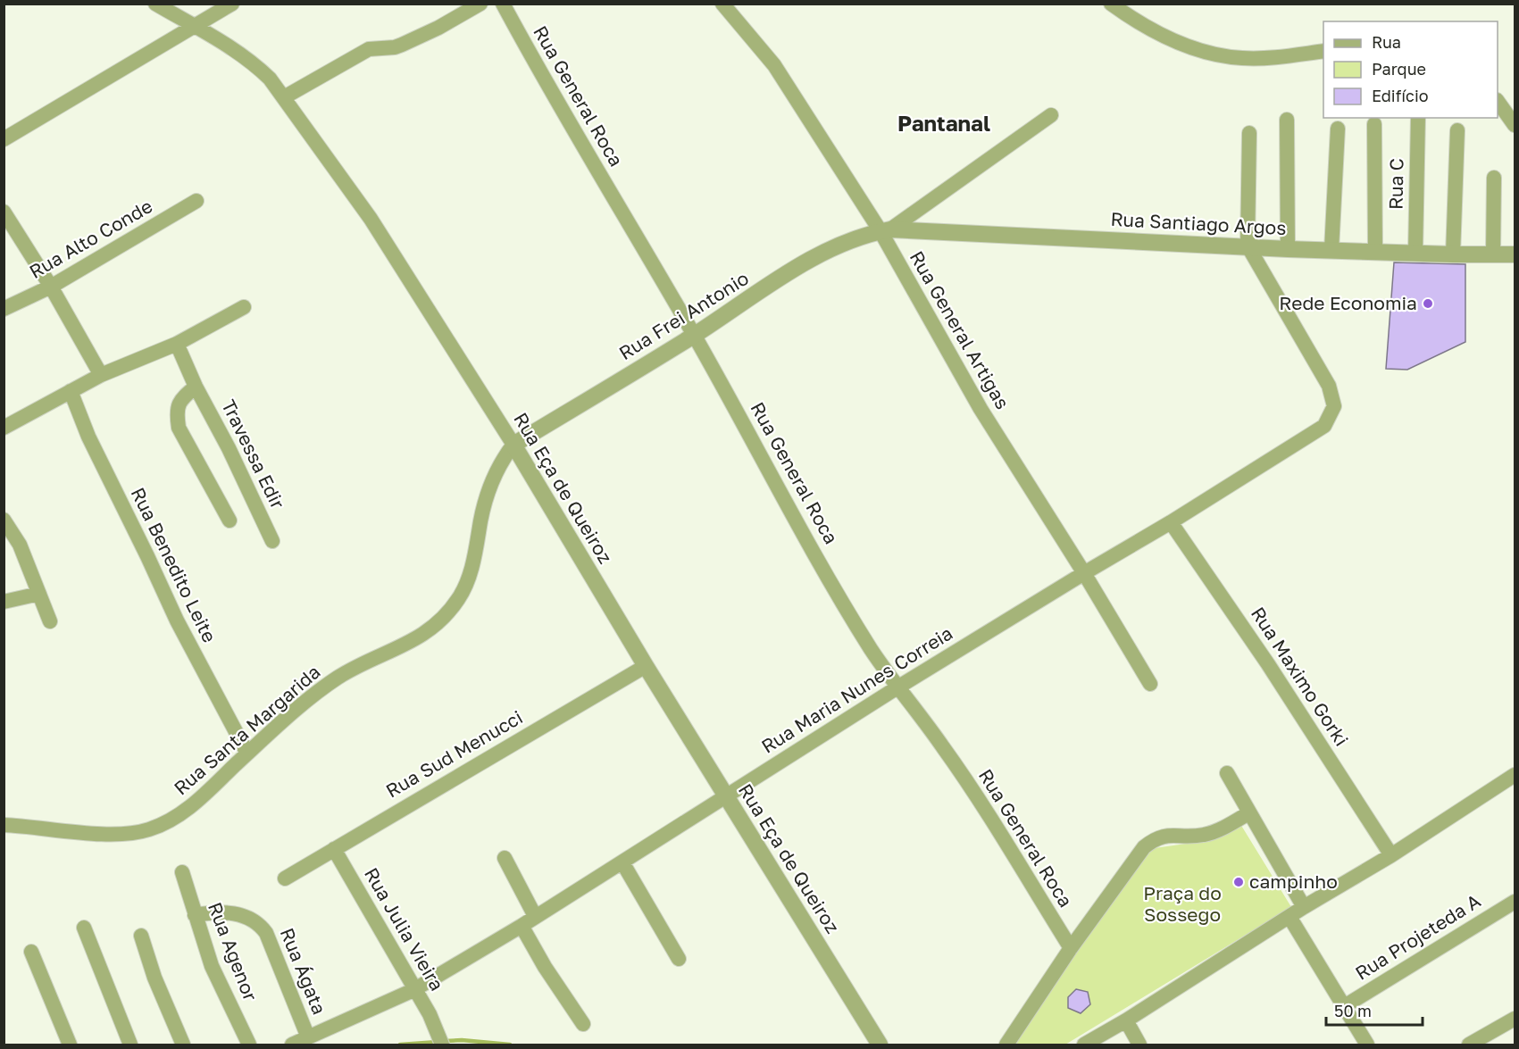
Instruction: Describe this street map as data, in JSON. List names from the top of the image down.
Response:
{
  "streets": {
    "street": [
      "Rua General Roca",
      "Rua C",
      "Rua Santiago Argos",
      "Rua Alto Conde",
      "Rua Frei Antonio",
      "Rua General Artigas",
      "Travessa Edir",
      "Rua Eça de Queiroz",
      "Rua Benedito Leite",
      "Rua Maximo Gorki",
      "Rua Maria Nunes Correia",
      "Rua Santa Margarida",
      "Rua Sud Menucci",
      "Rua Julia Vieira",
      "Rua Projeteda A",
      "Rua Agenor",
      "Rua Ágata"
    ]
  },
  "crossings": [
    ["Rua General Roca", "Rua Frei Antonio"],
    ["Rua General Roca", "Rua Maria Nunes Correia"],
    ["Rua C", "Rua Santiago Argos"],
    ["Rua Santiago Argos", "Rua Frei Antonio"],
    ["Rua Santiago Argos", "Rua General Artigas"],
    ["Rua Santiago Argos", "Rua Maria Nunes Correia"],
    ["Rua Frei Antonio", "Rua General Artigas"],
    ["Rua Frei Antonio", "Rua Eça de Queiroz"],
    ["Rua Frei Antonio", "Rua Santa Margarida"],
    ["Rua General Artigas", "Rua Maria Nunes Correia"],
    ["Rua Eça de Queiroz", "Rua Maria Nunes Correia"],
    ["Rua Eça de Queiroz", "Rua Santa Margarida"],
    ["Rua Eça de Queiroz", "Rua Sud Menucci"],
    ["Rua Benedito Leite", "Rua Santa Margarida"],
    ["Rua Maximo Gorki", "Rua Maria Nunes Correia"],
    ["Rua Maria Nunes Correia", "Rua Julia Vieira"],
    ["Rua Maria Nunes Correia", "Rua Ágata"],
    ["Rua Sud Menucci", "Rua Julia Vieira"],
    ["Rua Agenor", "Rua Ágata"]
  ],
  "districts": ["Pantanal"],
  "parks": ["Praça do Sossego"],
  "places": ["Rede Economia", "campinho"],
  "legend": ["Rua", "Parque", "Edifício"],
  "scale_bar": "50 m"
}
